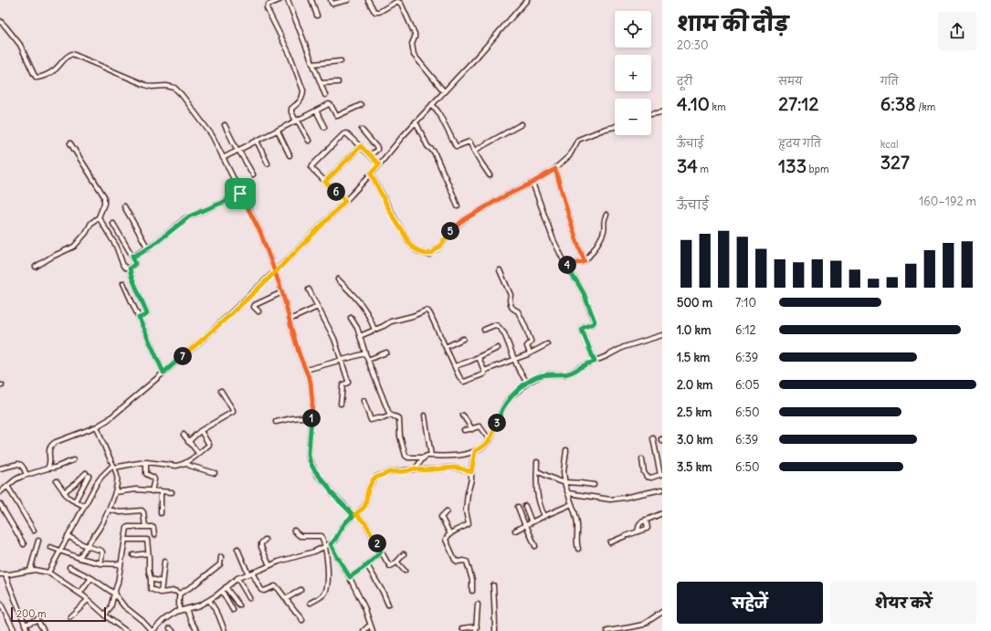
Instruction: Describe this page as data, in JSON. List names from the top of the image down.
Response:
{
  "scale_bar": "200 m",
  "page": {
    "heading": ["शाम की दौड़", "20:30"],
    "map_buttons": ["+", "−"],
    "stats": [
      ["दूरी", "4.10 km"],
      ["समय", "27:12"],
      ["गति", "6:38 /km"],
      ["ऊँचाई", "34 m"],
      ["हृदय गति", "133 bpm"],
      ["kcal", "327"]
    ],
    "pins": [
      "6",
      "5",
      "4",
      "7",
      "1",
      "3",
      "2"
    ],
    "chart": ["ऊँचाई", "160–192 m"],
    "list": [
      {
        "name": "500 m",
        "note": "7:10"
      },
      {
        "name": "1.0 km",
        "note": "6:12"
      },
      {
        "name": "1.5 km",
        "note": "6:39"
      },
      {
        "name": "2.0 km",
        "note": "6:05"
      },
      {
        "name": "2.5 km",
        "note": "6:50"
      },
      {
        "name": "3.0 km",
        "note": "6:39"
      },
      {
        "name": "3.5 km",
        "note": "6:50"
      }
    ],
    "buttons": ["सहेजें", "शेयर करें"],
    "scale": "200 m"
  }
}
